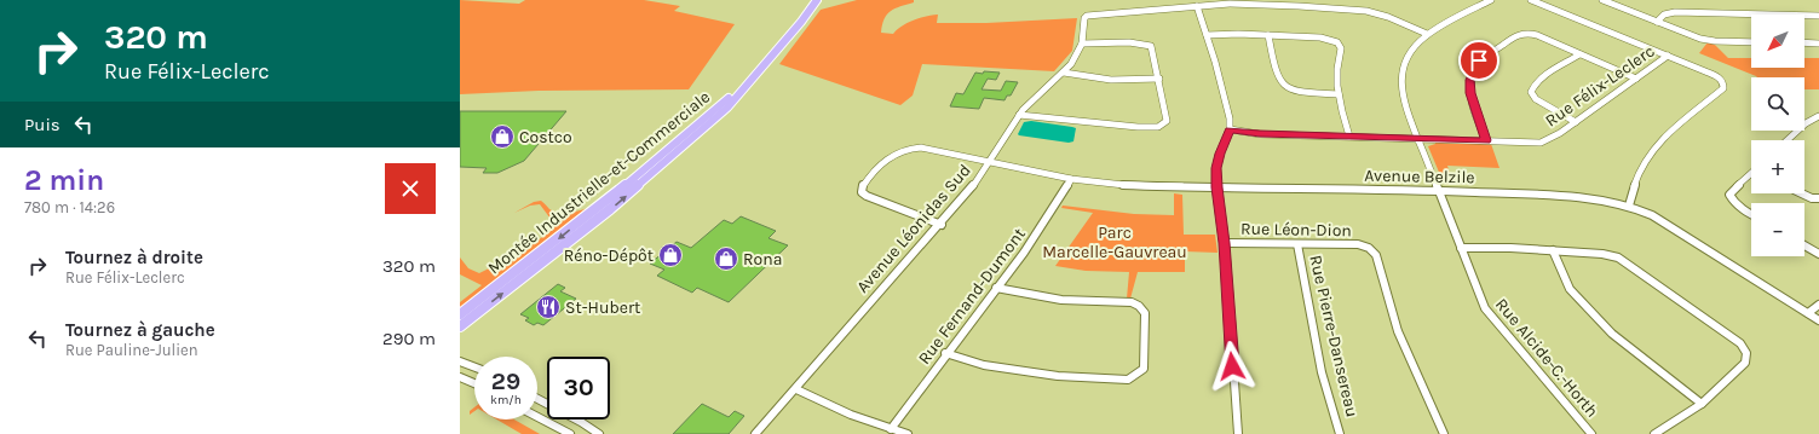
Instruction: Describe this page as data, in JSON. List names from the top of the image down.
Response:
{
  "streets": {
    "main road": ["Montée Industrielle-et-Commerciale"],
    "street": [
      "Rue Félix-Leclerc",
      "Avenue Belzile",
      "Avenue Léonidas Sud",
      "Rue Léon-Dion",
      "Rue Fernand-Dumont",
      "Rue Pierre-Dansereau",
      "Rue Alcide-C.-Horth"
    ]
  },
  "crossings": [
    ["Rue Félix-Leclerc", "Rue Alcide-C.-Horth"],
    ["Avenue Belzile", "Avenue Léonidas Sud"],
    ["Avenue Belzile", "Rue Fernand-Dumont"],
    ["Avenue Belzile", "Rue Alcide-C.-Horth"],
    ["Rue Léon-Dion", "Rue Pierre-Dansereau"]
  ],
  "parks": ["Parc Marcelle-Gauvreau"],
  "places": {
    "shop": ["Costco", "Réno-Dépôt", "Rona"],
    "restaurant": ["St-Hubert"]
  },
  "north": "bottom left",
  "page": {
    "turn": ["320 m", "Rue Félix-Leclerc"],
    "map_buttons": ["+", "−"],
    "then": "Puis",
    "heading": ["2 min", "780 m · 14:26"],
    "list": [
      {
        "name": "Tournez à droite",
        "note": "Rue Félix-Leclerc",
        "value": "320 m"
      },
      {
        "name": "Tournez à gauche",
        "note": "Rue Pauline-Julien",
        "value": "290 m"
      }
    ],
    "speed": "29 km/h",
    "limit": "30"
  }
}
